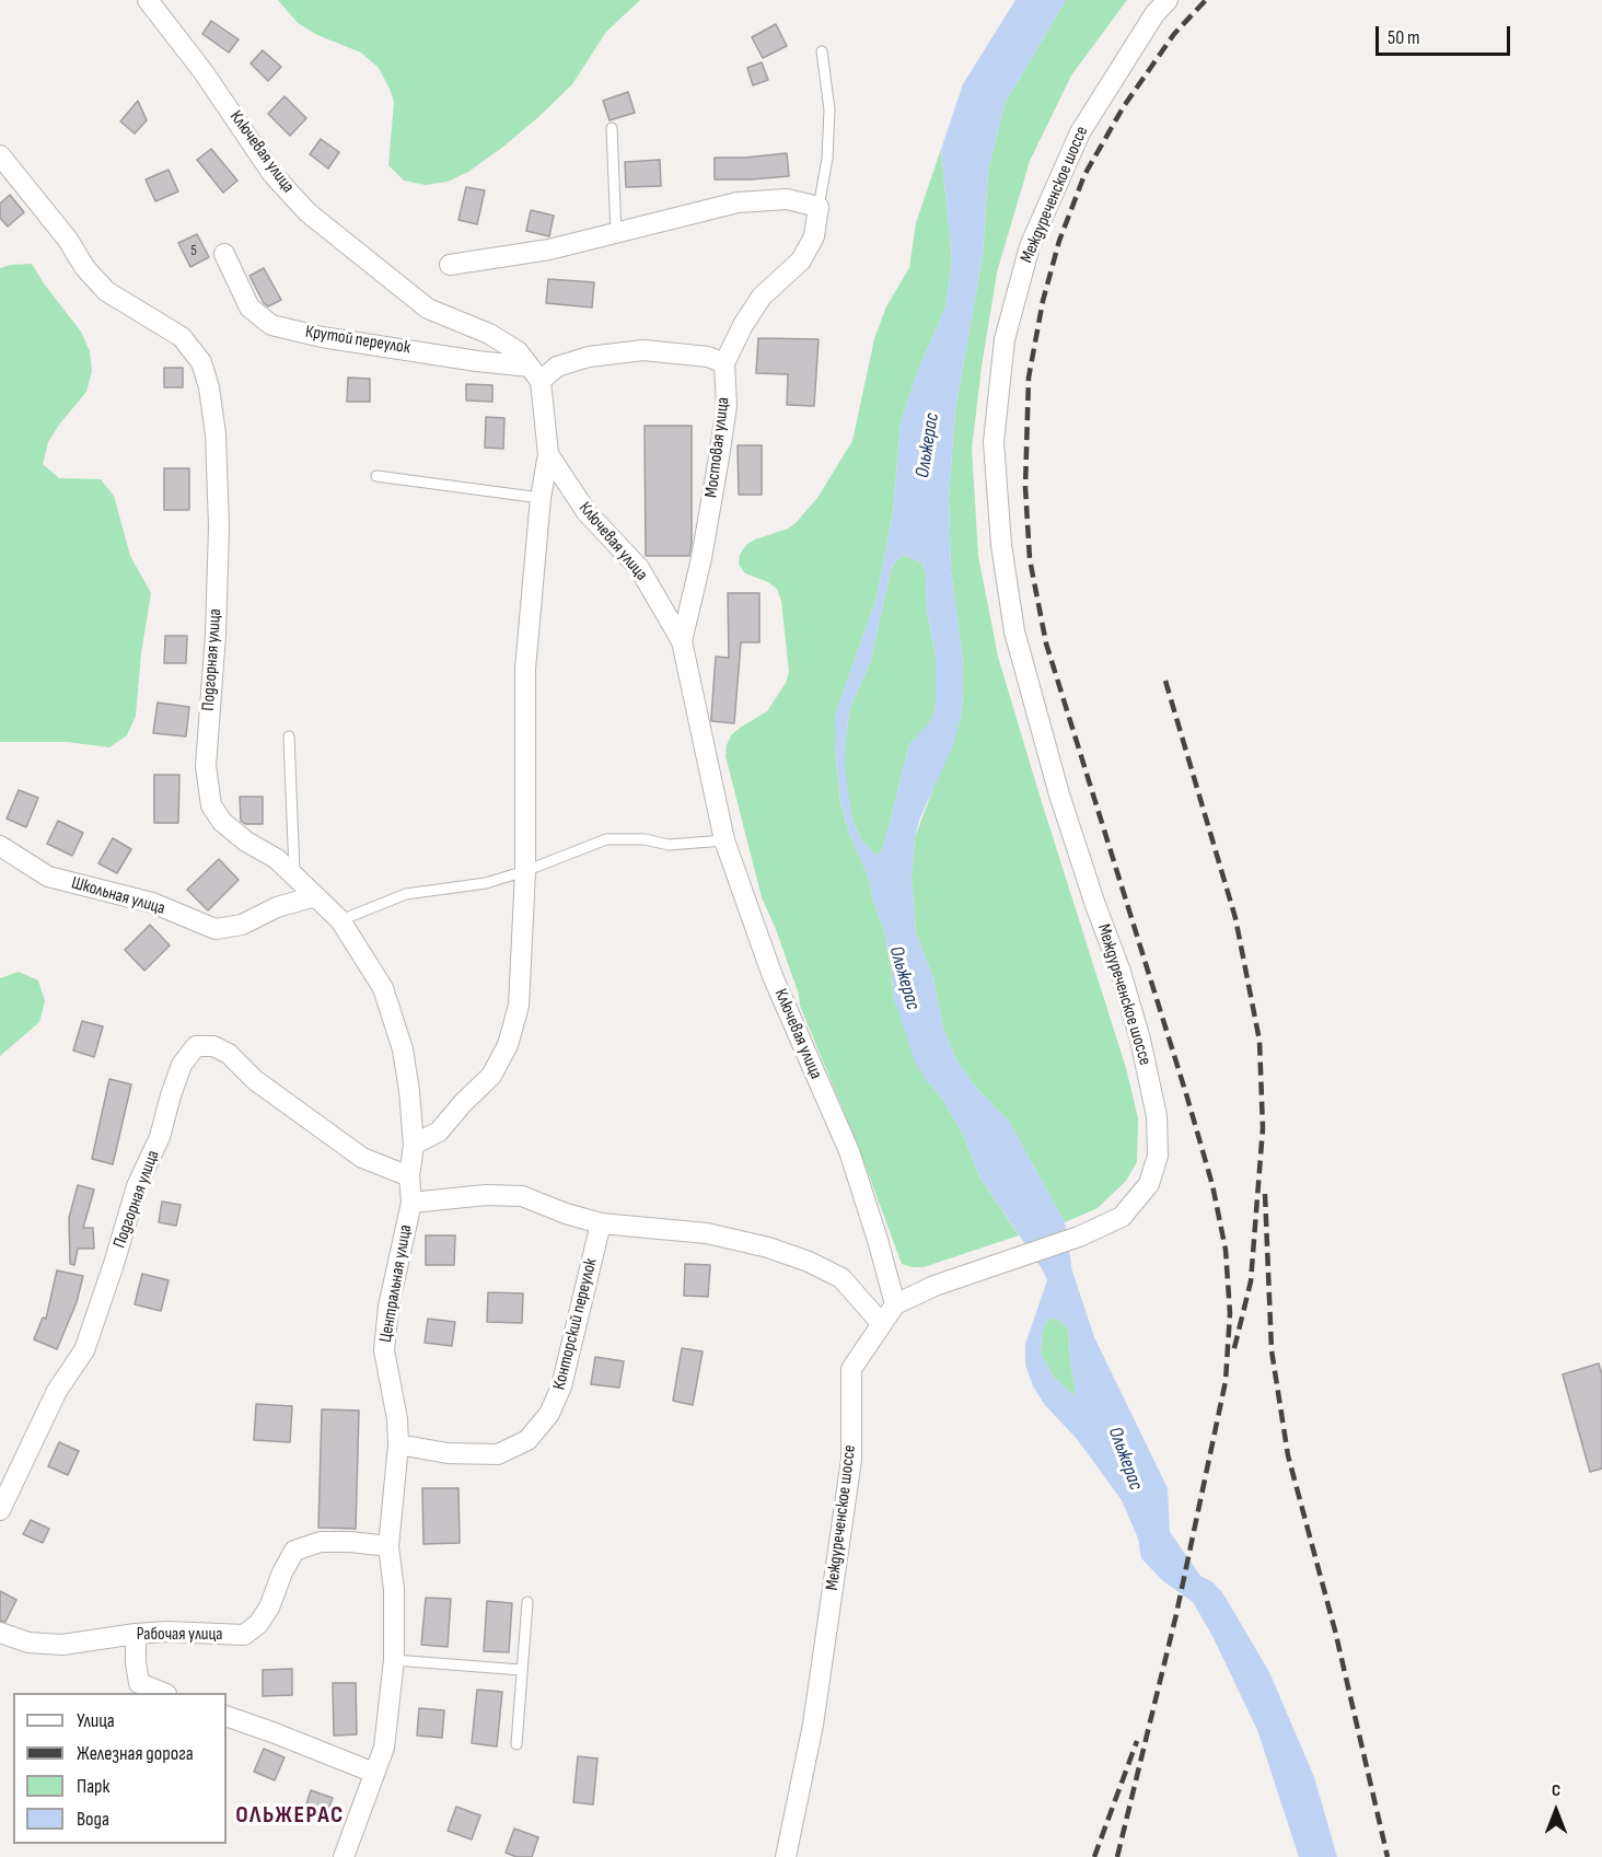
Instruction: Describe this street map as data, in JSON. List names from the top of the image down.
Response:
{
  "streets": {
    "street": [
      "Ключевая улица",
      "Междуреченское шоссе",
      "Крутой переулок",
      "Мостовая улица",
      "Подгорная улица",
      "Школьная улица",
      "Центральная улица",
      "Конторский переулок",
      "Рабочая улица"
    ]
  },
  "crossings": [
    ["Ключевая улица", "Междуреченское шоссе"],
    ["Ключевая улица", "Крутой переулок"],
    ["Ключевая улица", "Мостовая улица"],
    ["Междуреченское шоссе", "Центральная улица"],
    ["Подгорная улица", "Школьная улица"],
    ["Подгорная улица", "Центральная улица"],
    ["Центральная улица", "Конторский переулок"],
    ["Центральная улица", "Рабочая улица"]
  ],
  "districts": ["ОЛЬЖЕРАС"],
  "water": ["Ольжерас"],
  "house_numbers": ["5"],
  "legend": [
    "Улица",
    "Железная дорога",
    "Парк",
    "Вода"
  ],
  "scale_bar": "50 m",
  "north": "top"
}
